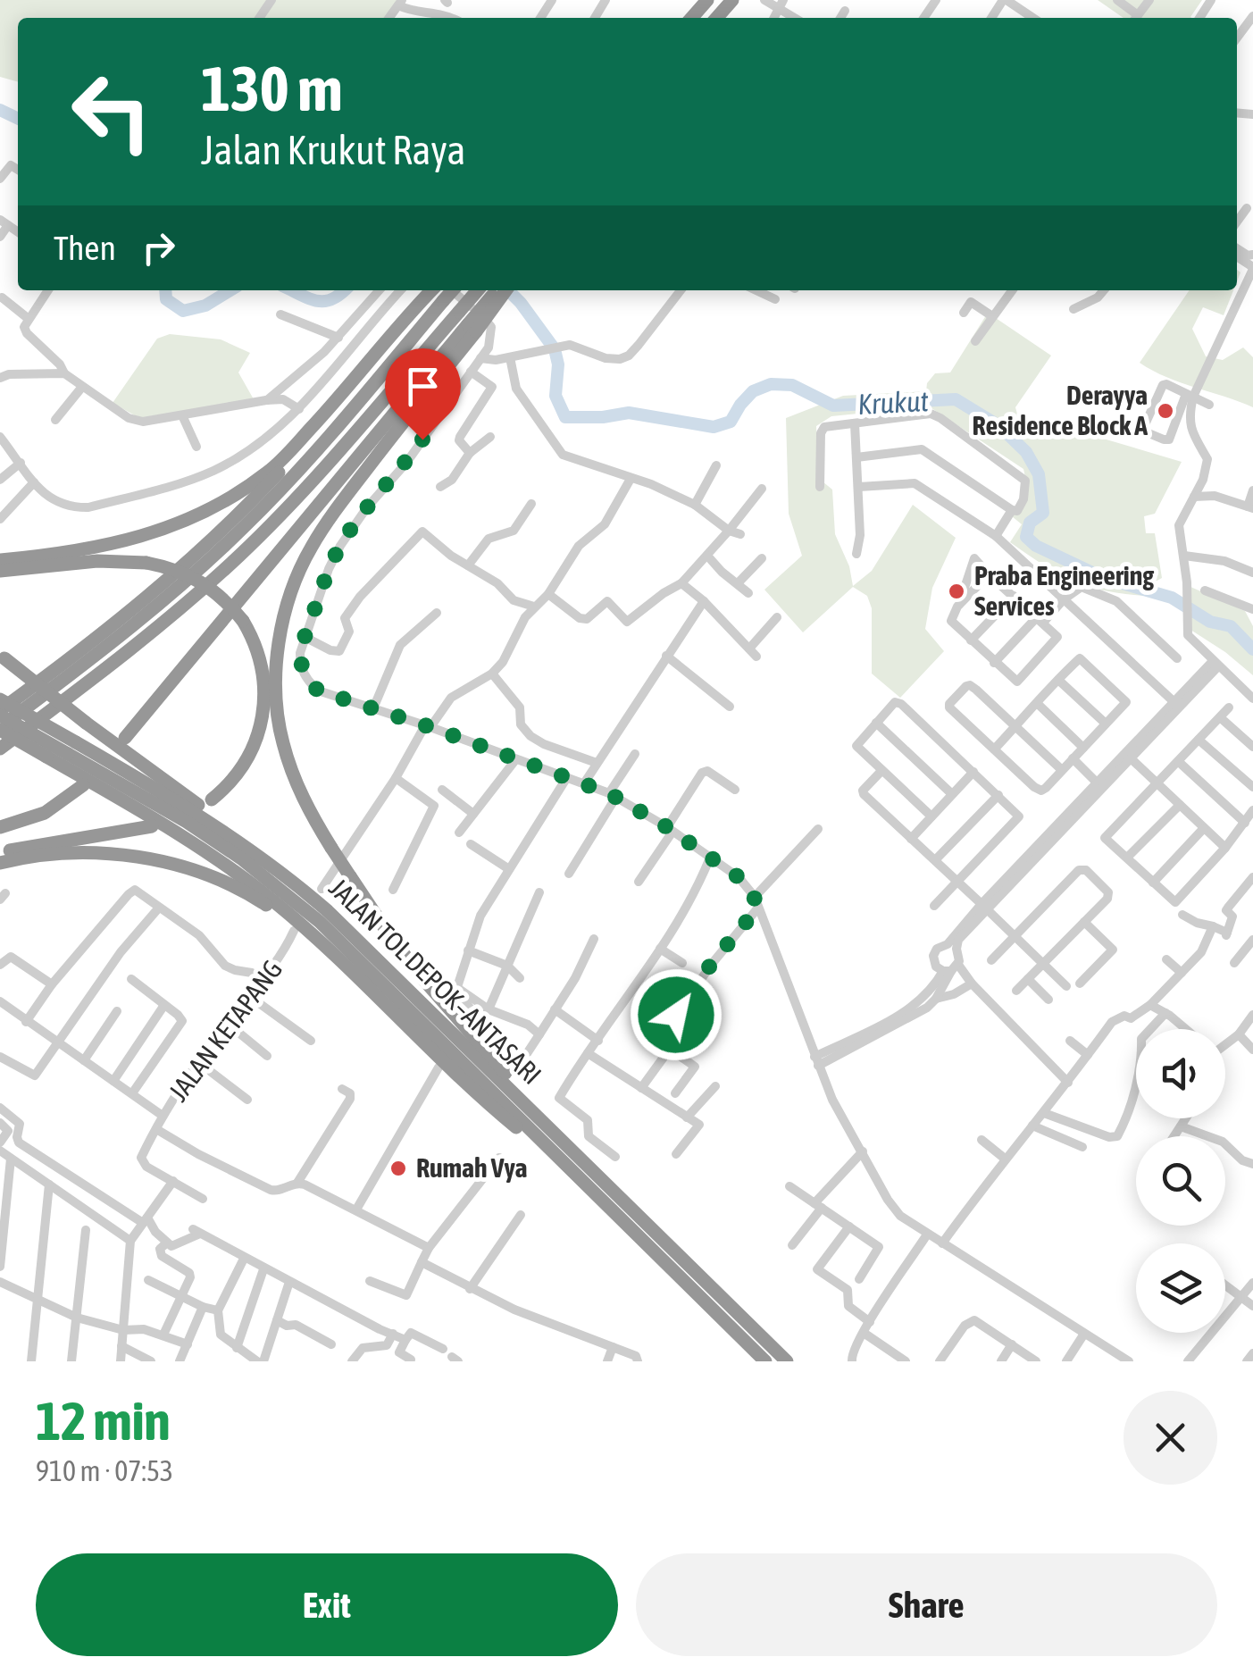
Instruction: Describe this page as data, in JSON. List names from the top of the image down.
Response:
{
  "streets": {
    "highway": ["JALAN TOL DEPOK–ANTASARI"],
    "street": ["JALAN KETAPANG"]
  },
  "water": ["Krukut"],
  "places": ["Derayya Residence Block A", "Praba Engineering Services", "Rumah Vya"],
  "page": {
    "turn": ["130 m", "Jalan Krukut Raya"],
    "then": "Then",
    "heading": ["12 min", "910 m · 07:53"],
    "buttons": ["Exit", "Share"]
  }
}
